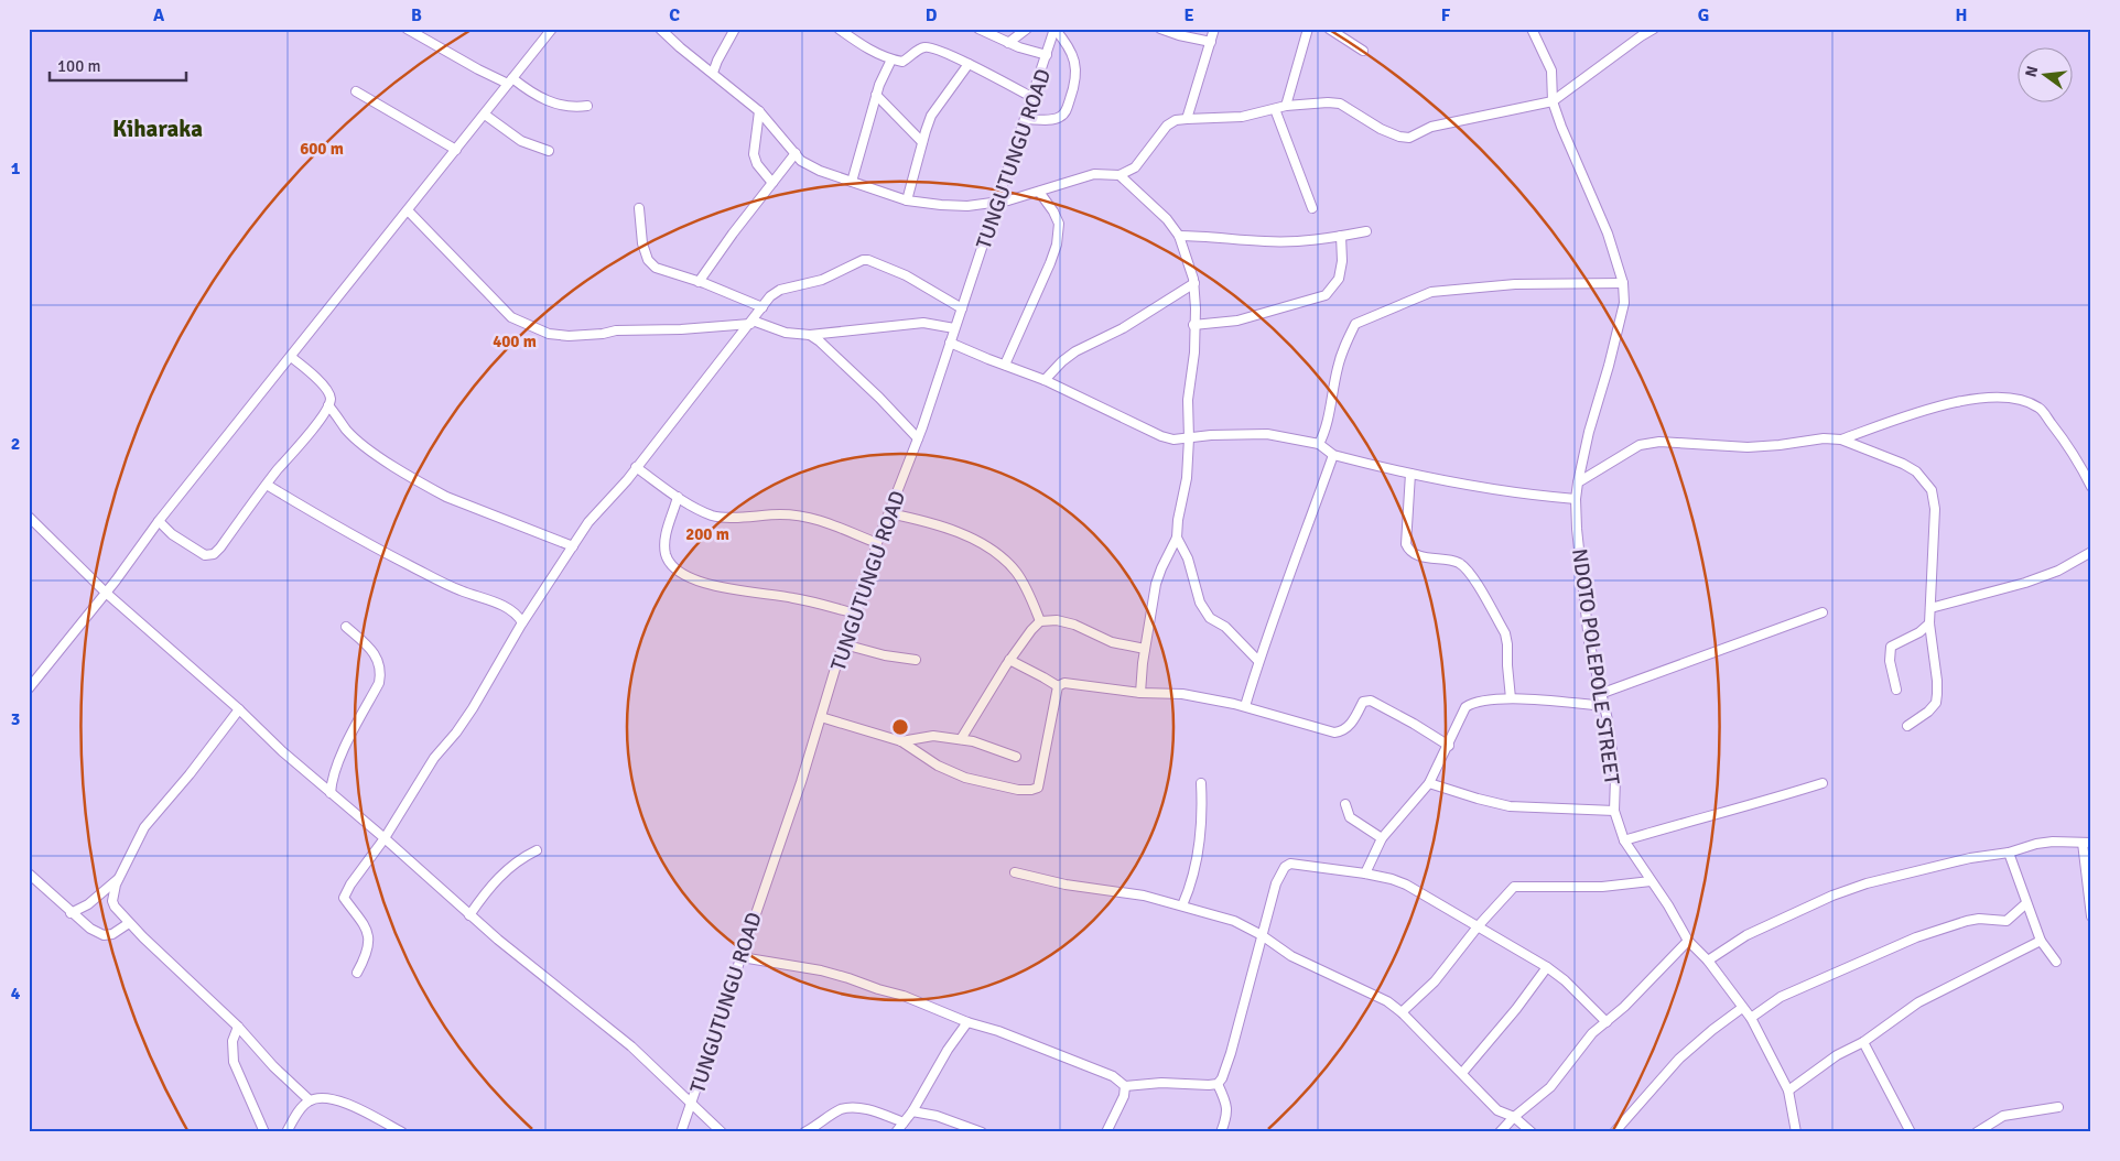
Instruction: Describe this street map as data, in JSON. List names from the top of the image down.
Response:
{
  "streets": {
    "street": ["TUNGUTUNGU ROAD", "NDOTO POLEPOLE STREET"]
  },
  "districts": ["Kiharaka"],
  "scale_bar": "100 m",
  "north": "left",
  "grid": {
    "columns": [
      "A",
      "B",
      "C",
      "D",
      "E",
      "F",
      "G",
      "H"
    ],
    "rows": [
      "1",
      "2",
      "3",
      "4"
    ]
  },
  "rings": ["600 m", "400 m", "200 m"]
}
